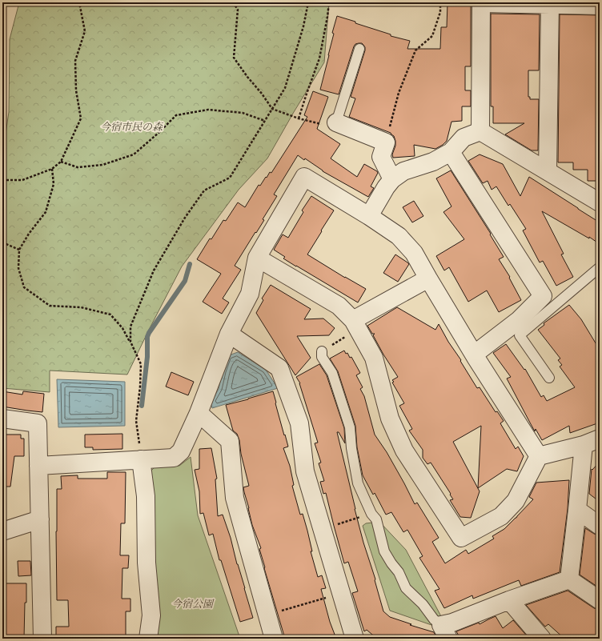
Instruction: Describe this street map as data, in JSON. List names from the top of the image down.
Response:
{
  "parks": ["今宿市民の森", "今宿公園"]
}
